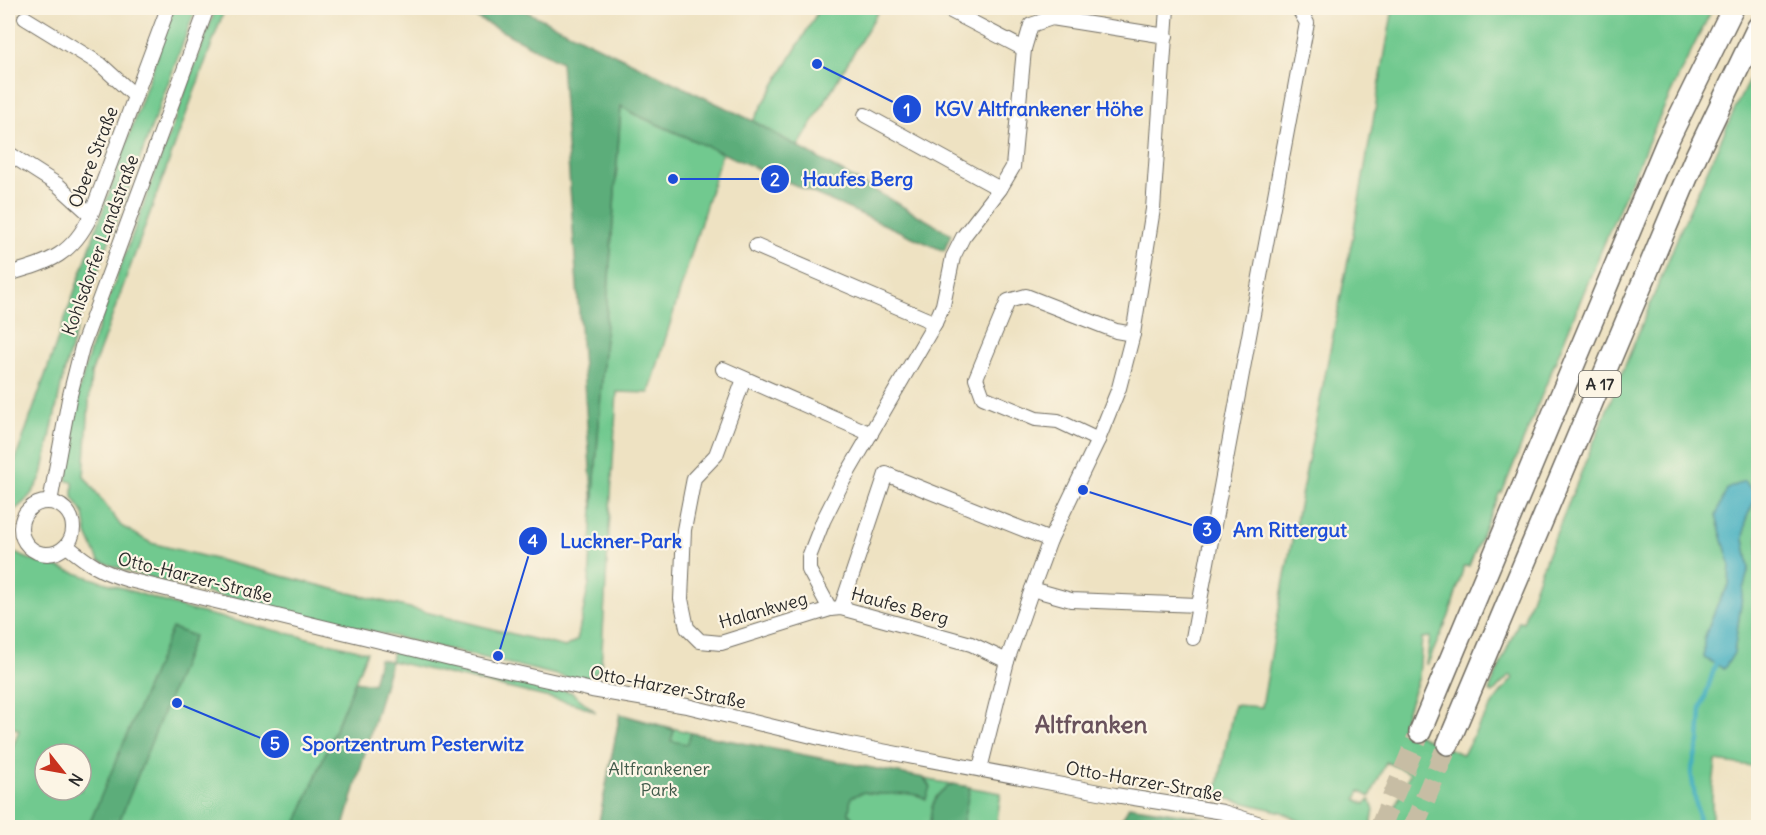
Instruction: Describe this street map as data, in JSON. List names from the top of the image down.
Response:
{
  "streets": {
    "highway": ["A 17"],
    "street": [
      "Obere Straße",
      "Kohlsdorfer Landstraße",
      "Otto-Harzer-Straße",
      "Haufes Berg",
      "Halankweg"
    ]
  },
  "crossings": [
    ["Kohlsdorfer Landstraße", "Otto-Harzer-Straße"],
    ["Haufes Berg", "Halankweg"]
  ],
  "districts": ["Altfranken"],
  "parks": ["Altfrankener Park"],
  "places": [
    "KGV Altfrankener Höhe",
    "Haufes Berg",
    "Am Rittergut",
    "Luckner-Park",
    "Sportzentrum Pesterwitz"
  ],
  "north": "bottom right"
}
